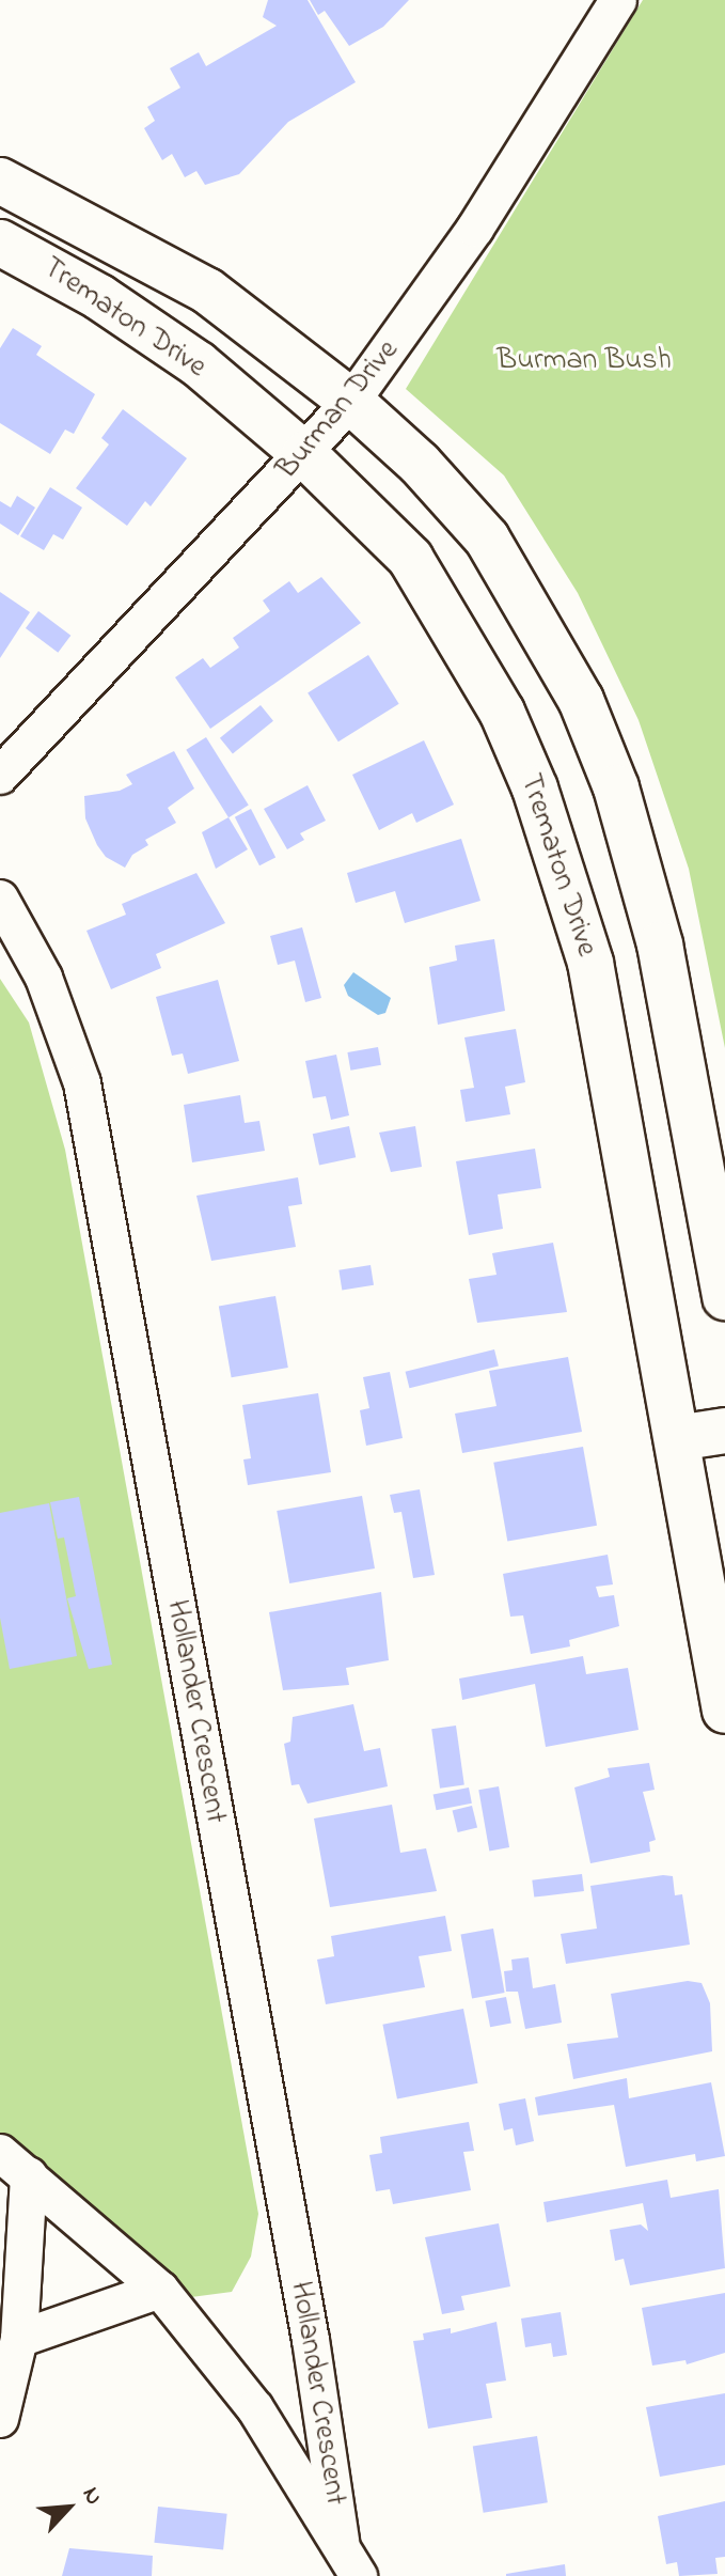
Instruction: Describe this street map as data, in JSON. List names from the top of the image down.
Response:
{
  "streets": {
    "street": ["Trematon Drive", "Burman Drive", "Hollander Crescent"]
  },
  "crossings": [
    ["Trematon Drive", "Burman Drive"]
  ],
  "parks": ["Burman Bush"],
  "north": "top right"
}
